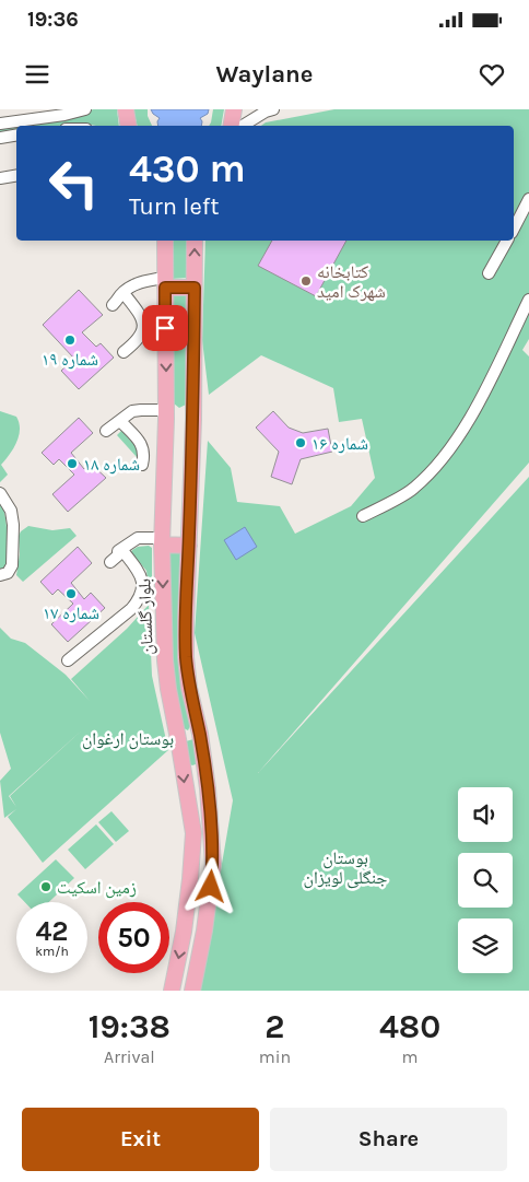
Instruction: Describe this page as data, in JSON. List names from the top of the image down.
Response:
{
  "streets": {
    "main road": ["بلوار گلستان"]
  },
  "parks": ["بوستان ارغوان", "بوستان جنگلی لویزان"],
  "places": [
    "کتابخانه شهرک امید",
    "شماره ۱۹",
    "شماره ۱۶",
    "شماره ۱۸",
    "شماره ۱۷",
    "زمین اسکیت"
  ],
  "page": {
    "status": "19:36",
    "header": "Waylane",
    "turn": ["430 m", "Turn left"],
    "speed": "42 km/h",
    "limit": "50",
    "eta": [
      "19:38",
      "Arrival",
      "2",
      "min",
      "480",
      "m"
    ],
    "buttons": ["Exit", "Share"]
  }
}
